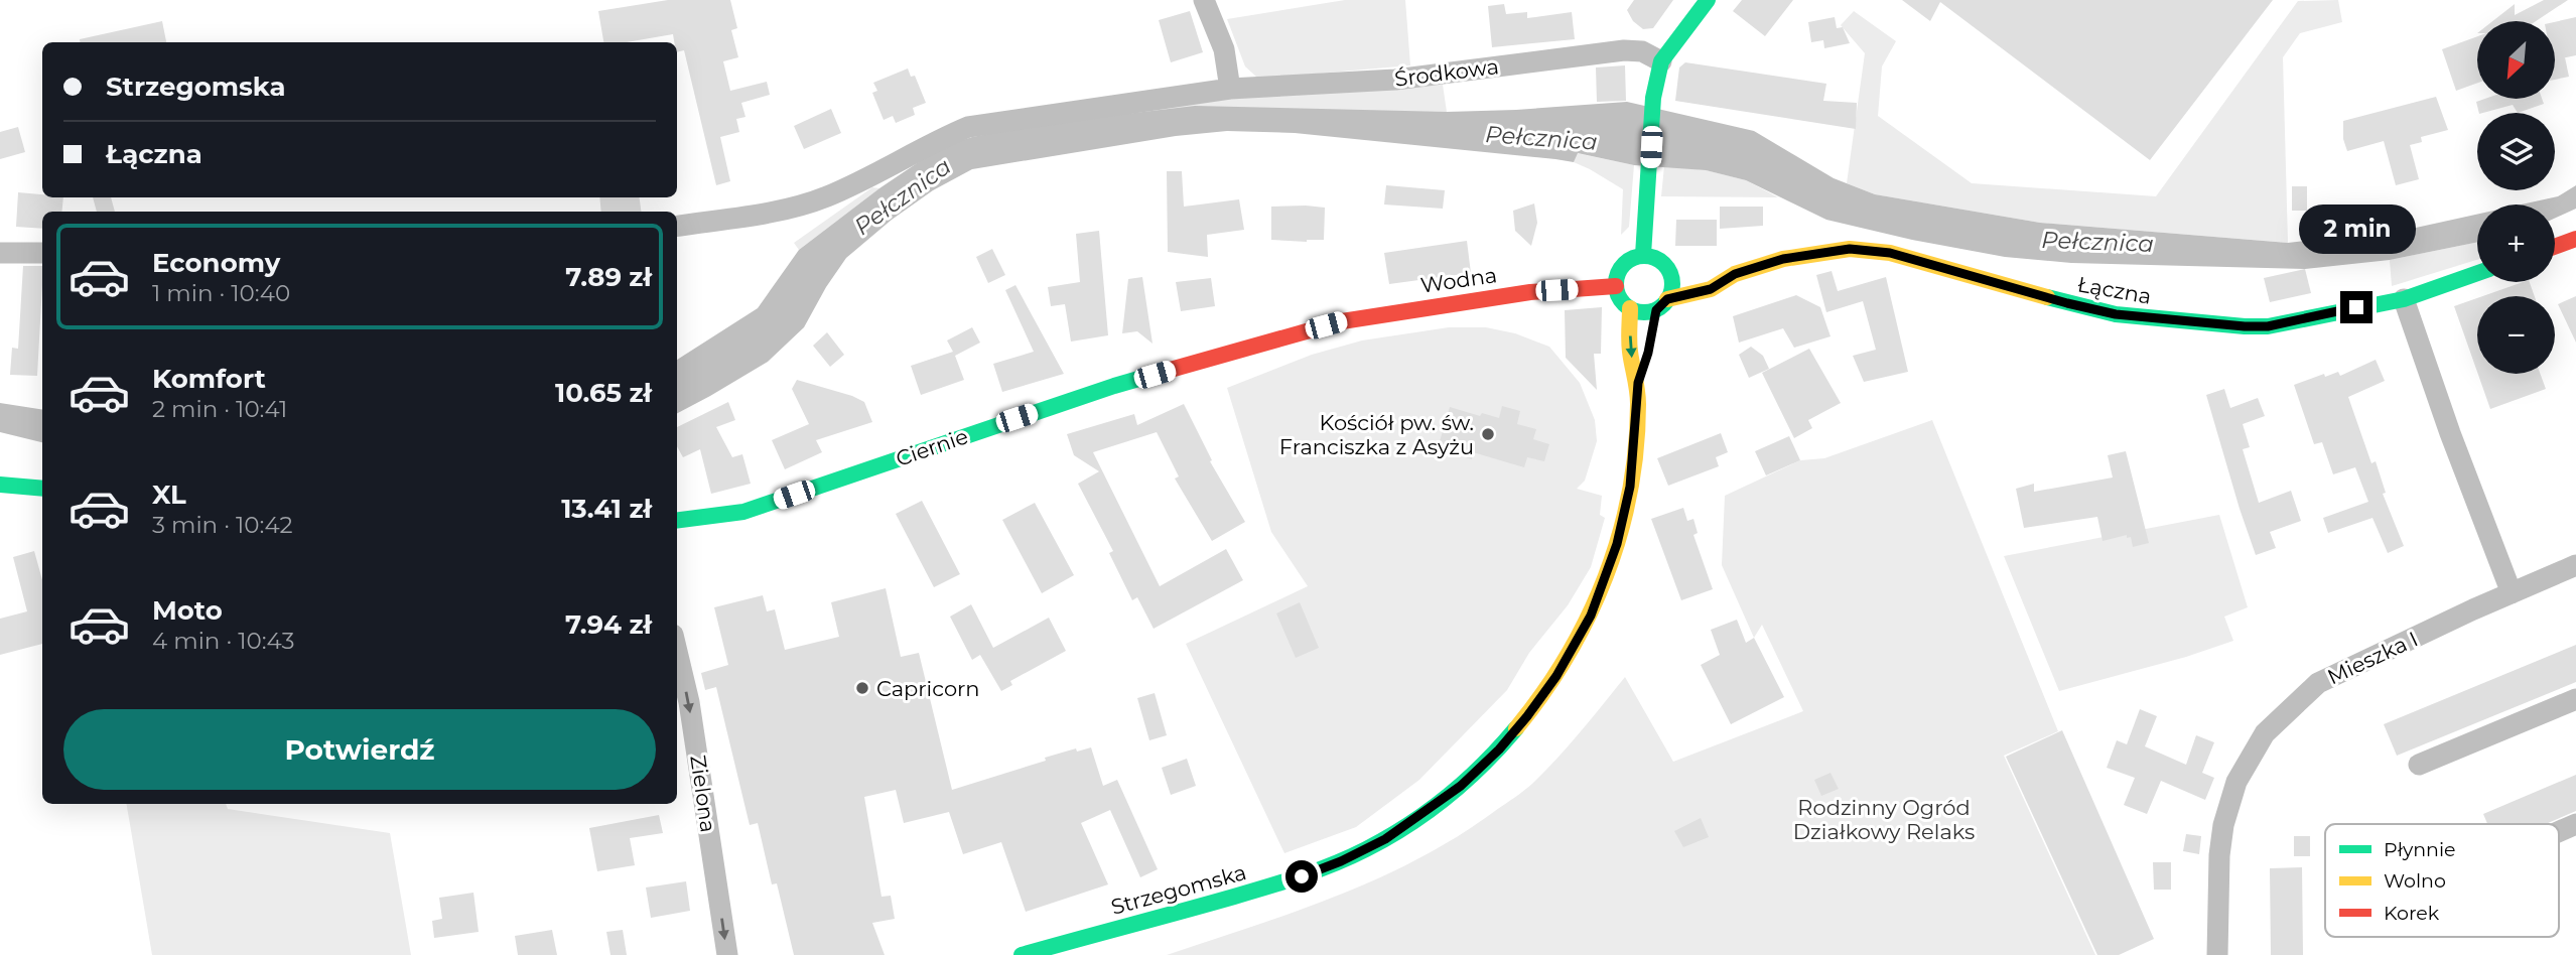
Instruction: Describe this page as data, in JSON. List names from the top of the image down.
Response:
{
  "streets": {
    "street": [
      "Środkowa",
      "Wodna",
      "Łączna",
      "Ciernie",
      "Mieszka I",
      "Zielona",
      "Strzegomska"
    ]
  },
  "crossings": [
    ["Wodna", "Łączna"],
    ["Wodna", "Ciernie"],
    ["Wodna", "Strzegomska"],
    ["Łączna", "Strzegomska"]
  ],
  "one_way": ["Zielona"],
  "water": ["Pełcznica"],
  "parks": ["Rodzinny Ogród Działkowy Relaks"],
  "places": ["Kościół pw. św. Franciszka z Asyżu", "Capricorn"],
  "legend": ["Płynnie", "Wolno", "Korek"],
  "north": "bottom left",
  "page": {
    "map_buttons": ["+", "−"],
    "banner": ["Strzegomska", "Łączna"],
    "bubble": "2 min",
    "list": [
      {
        "name": "Economy",
        "note": "1 min · 10:40",
        "value": "7.89 zł"
      },
      {
        "name": "Komfort",
        "note": "2 min · 10:41",
        "value": "10.65 zł"
      },
      {
        "name": "XL",
        "note": "3 min · 10:42",
        "value": "13.41 zł"
      },
      {
        "name": "Moto",
        "note": "4 min · 10:43",
        "value": "7.94 zł"
      }
    ],
    "buttons": "Potwierdź"
  }
}
